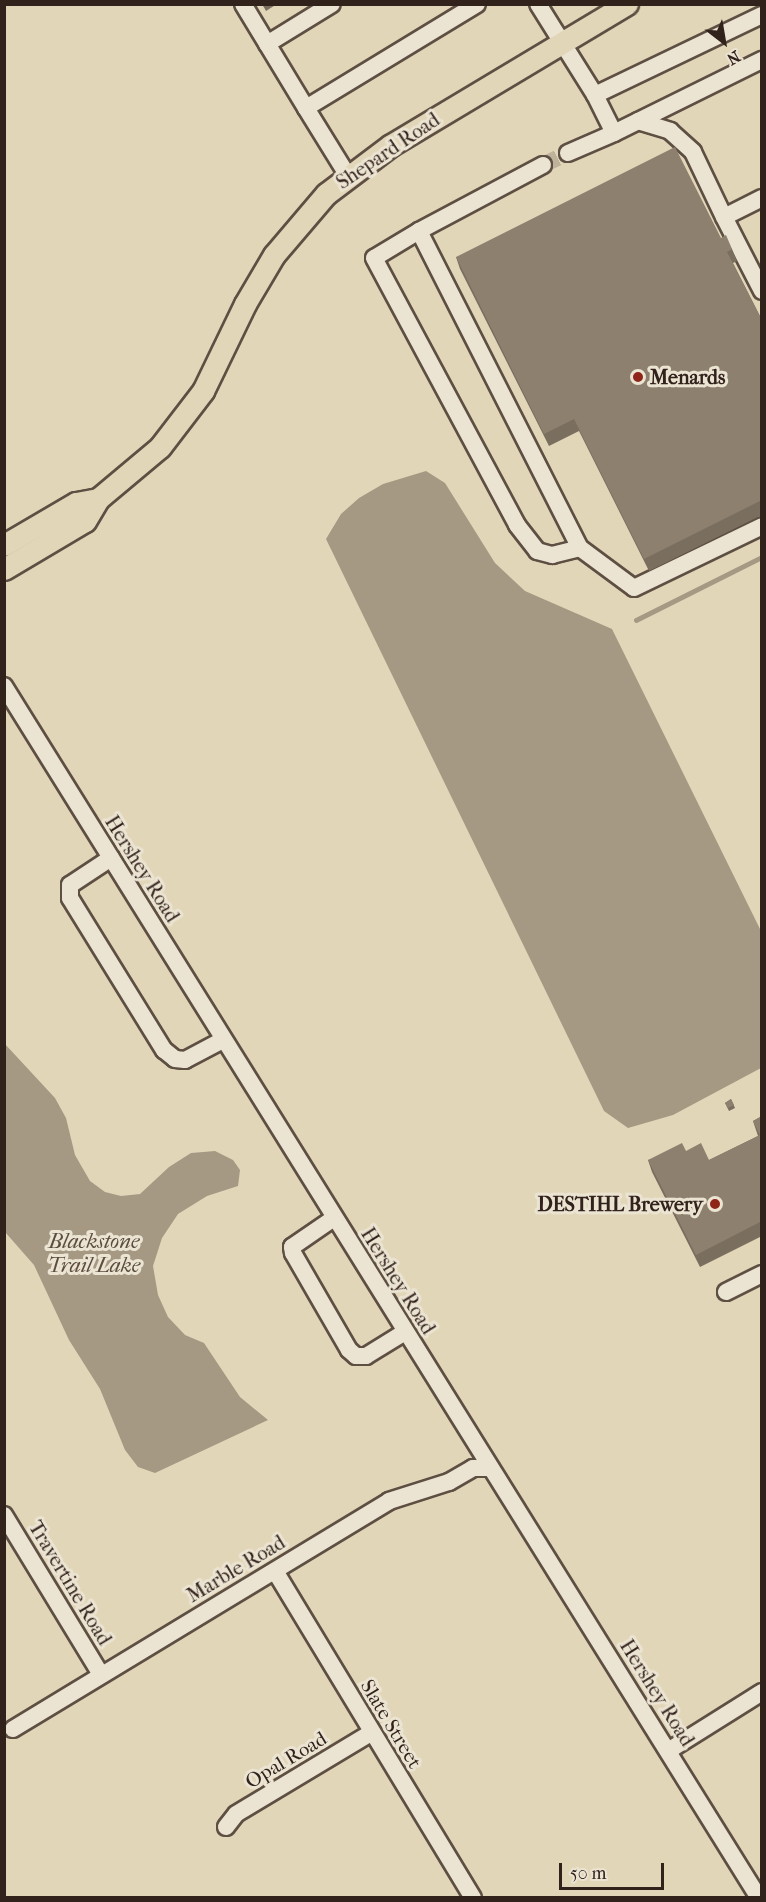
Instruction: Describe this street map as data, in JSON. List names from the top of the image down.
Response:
{
  "streets": {
    "main road": ["Shepard Road"],
    "street": [
      "Hershey Road",
      "Marble Road",
      "Travertine Road",
      "Slate Street",
      "Opal Road"
    ]
  },
  "crossings": [
    ["Hershey Road", "Marble Road"],
    ["Marble Road", "Travertine Road"],
    ["Marble Road", "Slate Street"],
    ["Slate Street", "Opal Road"]
  ],
  "water": ["Blackstone Trail Lake"],
  "places": ["Menards", "DESTIHL Brewery"],
  "scale_bar": "50 m",
  "north": "bottom right"
}
